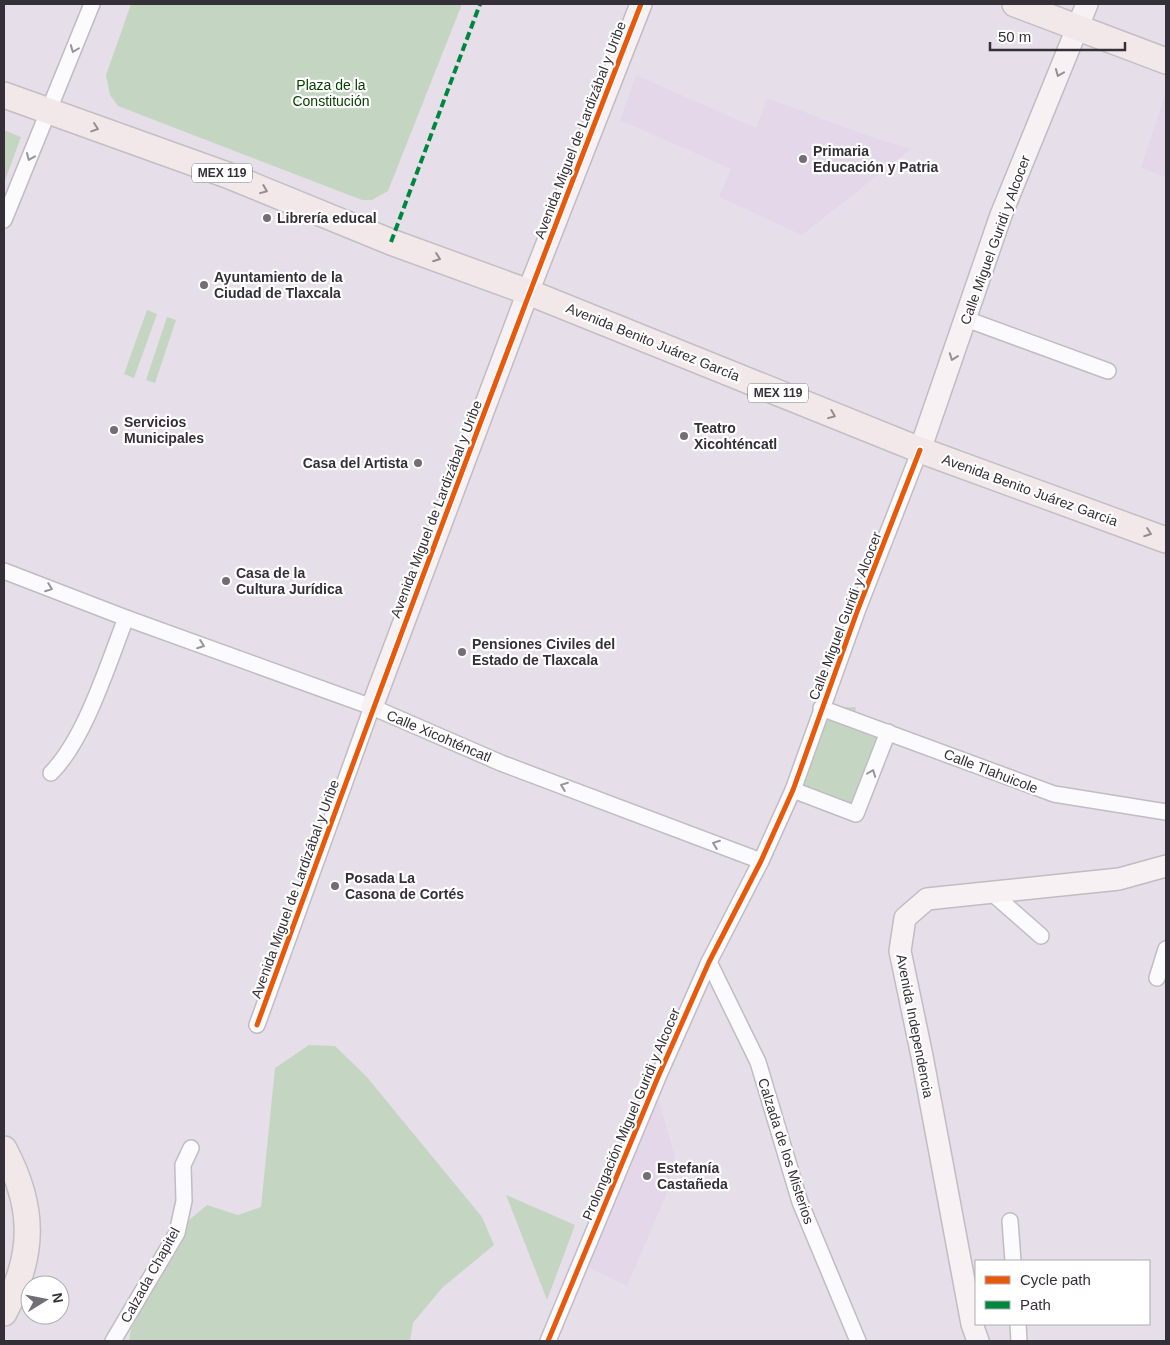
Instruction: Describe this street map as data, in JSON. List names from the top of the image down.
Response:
{
  "streets": {
    "main road": ["MEX 119", "Avenida Benito Juárez García"],
    "street": [
      "Avenida Miguel de Lardizábal y Uribe",
      "Calle Miguel Guridi y Alcocer",
      "Calle Xicohténcatl",
      "Calle Tlahuicole",
      "Avenida Independencia",
      "Prolongación Miguel Guridi y Alcocer",
      "Calzada de los Misterios",
      "Calzada Chapitel"
    ]
  },
  "crossings": [
    ["Avenida Miguel de Lardizábal y Uribe", "Avenida Benito Juárez García"],
    ["Avenida Miguel de Lardizábal y Uribe", "Calle Xicohténcatl"],
    ["MEX 119", "Avenida Benito Juárez García"],
    ["Calle Miguel Guridi y Alcocer", "Avenida Benito Juárez García"],
    ["Calle Miguel Guridi y Alcocer", "Calle Tlahuicole"],
    ["Calle Miguel Guridi y Alcocer", "Prolongación Miguel Guridi y Alcocer"],
    ["Calle Xicohténcatl", "Prolongación Miguel Guridi y Alcocer"],
    ["Prolongación Miguel Guridi y Alcocer", "Calzada de los Misterios"]
  ],
  "one_way": ["Calle Miguel Guridi y Alcocer", "Avenida Benito Juárez García"],
  "parks": ["Plaza de la Constitución"],
  "places": [
    "Primaria Educación y Patria",
    "Librería educal",
    "Ayuntamiento de la Ciudad de Tlaxcala",
    "Servicios Municipales",
    "Teatro Xicohténcatl",
    "Casa del Artista",
    "Casa de la Cultura Jurídica",
    "Pensiones Civiles del Estado de Tlaxcala",
    "Posada La Casona de Cortés",
    "Estefanía Castañeda"
  ],
  "legend": ["Cycle path", "Path"],
  "scale_bar": "50 m",
  "north": "right"
}
